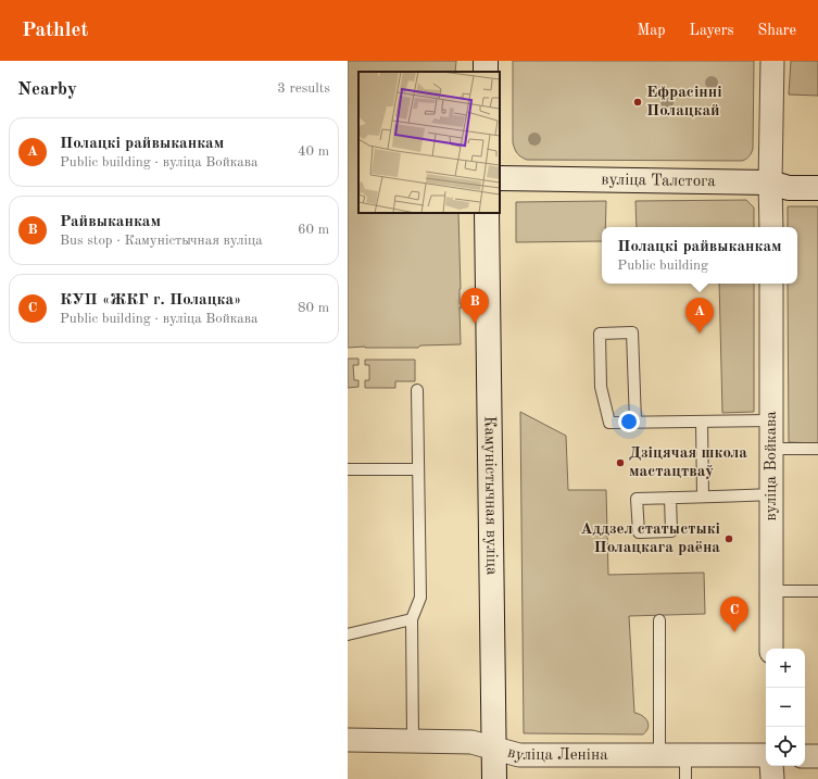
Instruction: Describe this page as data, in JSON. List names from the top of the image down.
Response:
{
  "streets": {
    "main road": ["вуліца Талстога", "Камуністычная вуліца"],
    "street": ["вуліца Войкава", "вуліца Леніна"]
  },
  "crossings": [
    ["Камуністычная вуліца", "вуліца Леніна"]
  ],
  "places": ["Ефрасінні Полацкай", "Дзіцячая школа мастацтваў", "Аддзел статыстыкі Полацкага раёна"],
  "page": {
    "header": "Pathlet",
    "nav": ["Map", "Layers", "Share"],
    "heading": ["Nearby", "3 results"],
    "list": [
      {
        "mark": "A",
        "name": "Полацкі райвыканкам",
        "note": "Public building · вуліца Войкава",
        "value": "40 m"
      },
      {
        "mark": "B",
        "name": "Райвыканкам",
        "note": "Bus stop · Камуністычная вуліца",
        "value": "60 m"
      },
      {
        "mark": "C",
        "name": "КУП «ЖКГ г. Полацка»",
        "note": "Public building · вуліца Войкава",
        "value": "80 m"
      }
    ],
    "popup": ["Полацкі райвыканкам", "Public building"],
    "pins": ["B", "A", "C"],
    "map_buttons": ["+", "−"]
  }
}
